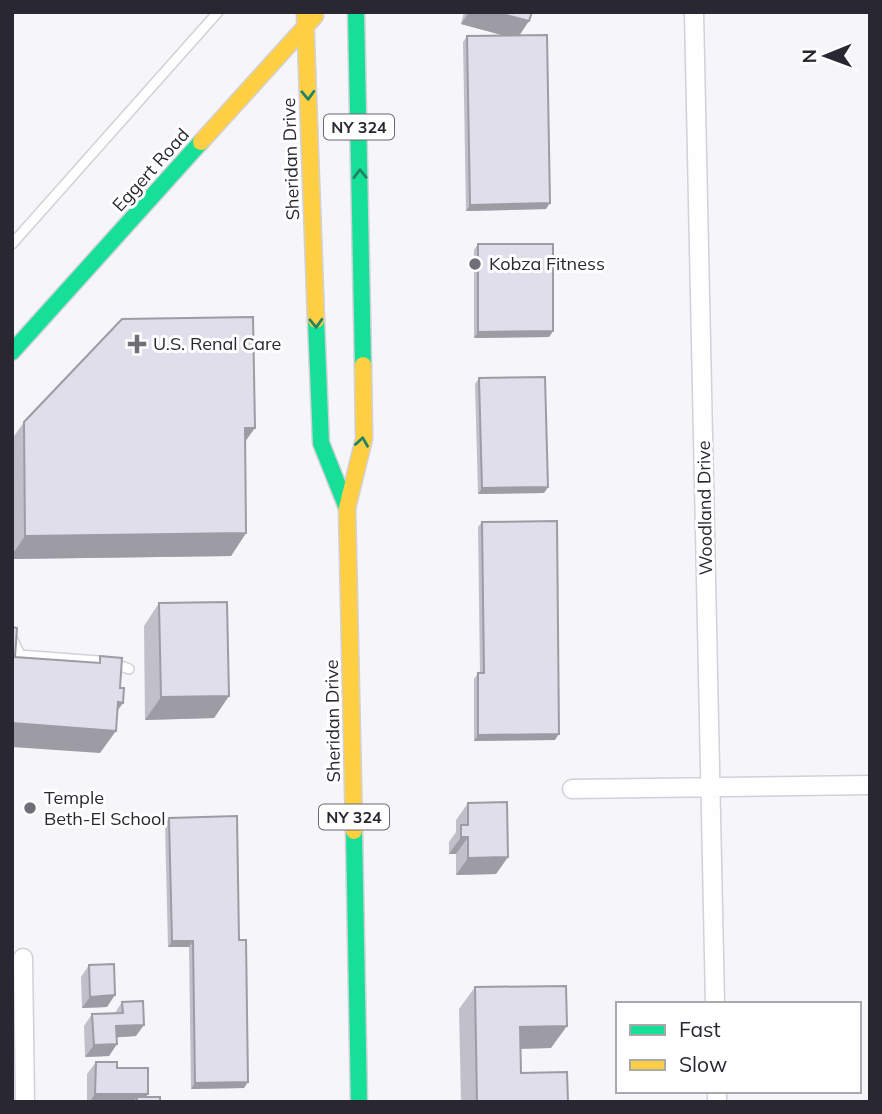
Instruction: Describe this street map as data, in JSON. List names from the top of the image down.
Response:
{
  "streets": {
    "main road": ["NY 324", "Sheridan Drive", "Eggert Road"],
    "street": ["Woodland Drive"]
  },
  "crossings": [
    ["Sheridan Drive", "Eggert Road"]
  ],
  "places": {
    "other": ["Kobza Fitness", "Temple Beth-El School"],
    "health": ["U.S. Renal Care"]
  },
  "legend": ["Fast", "Slow"],
  "north": "left"
}
